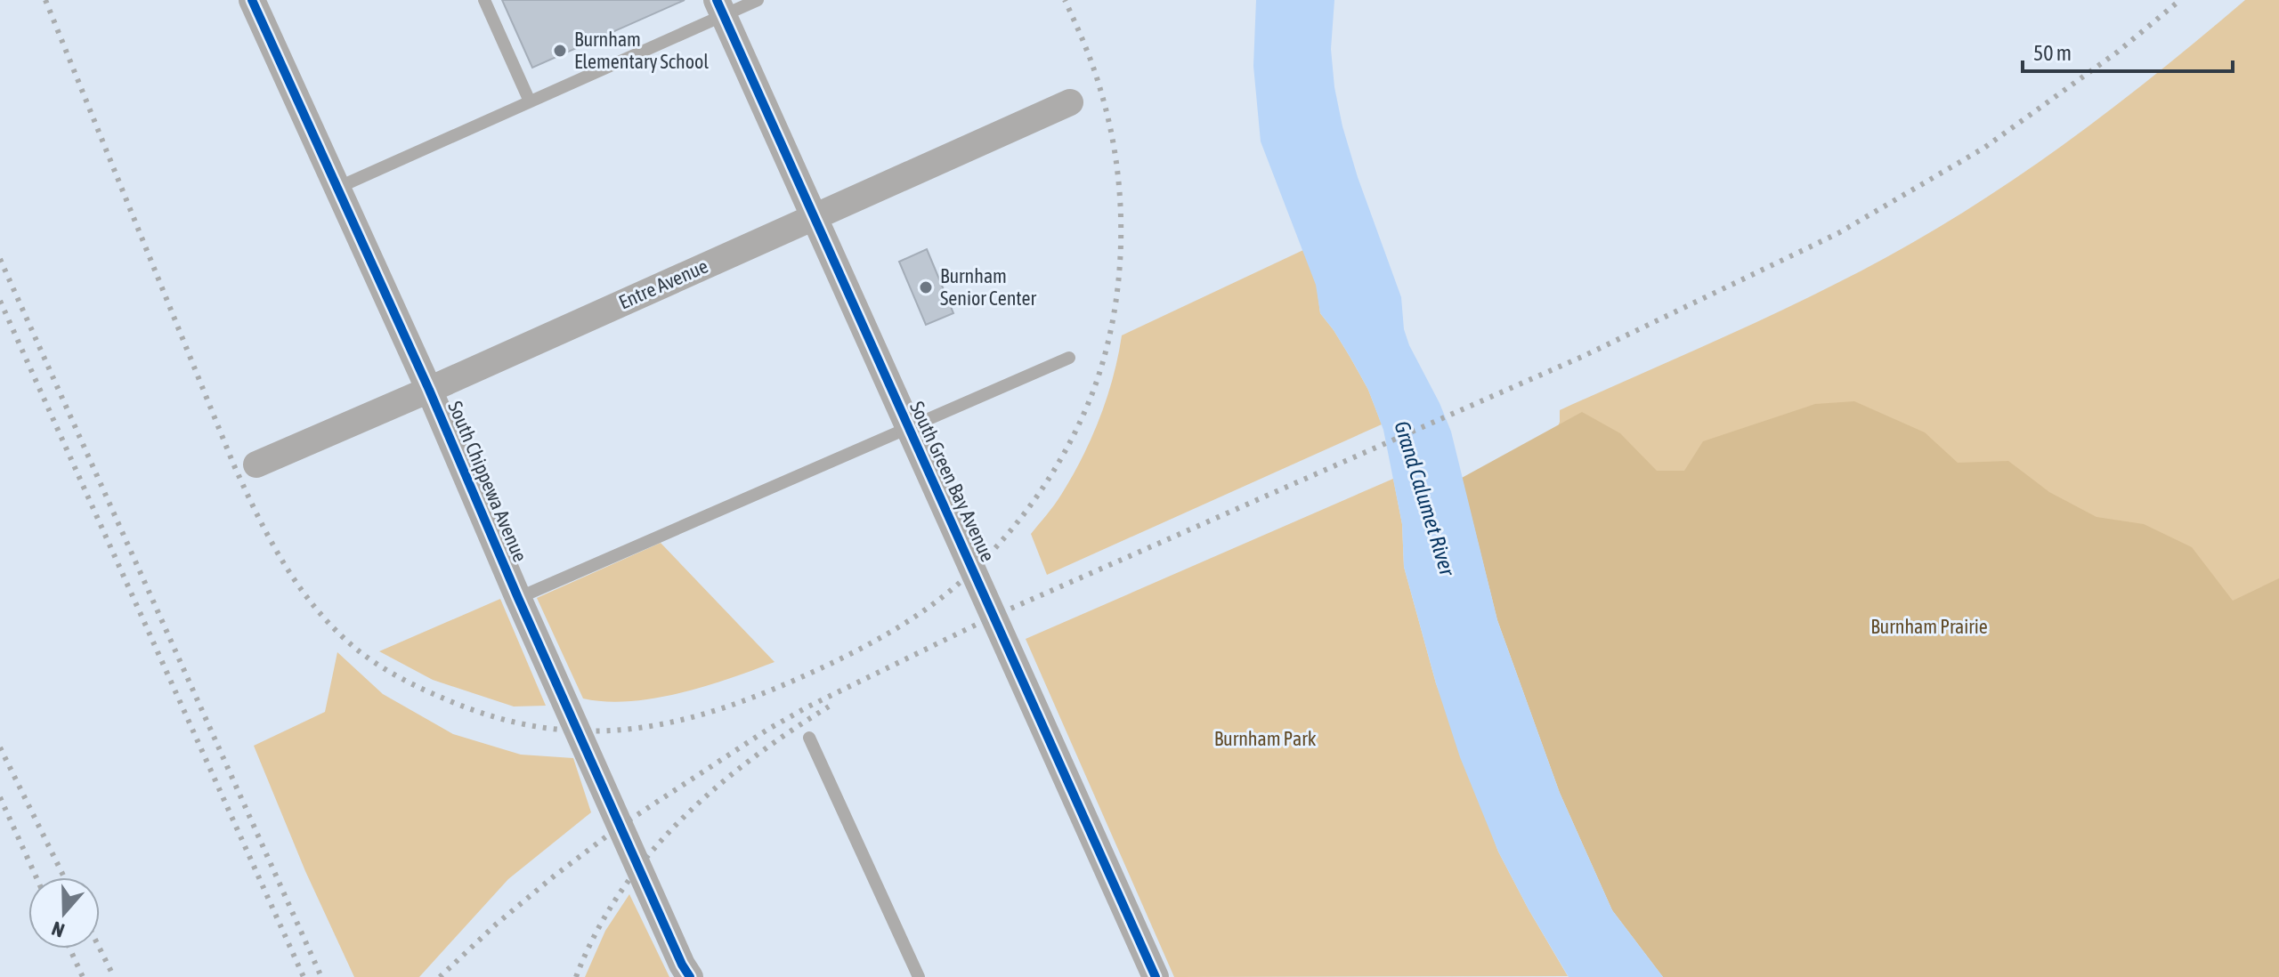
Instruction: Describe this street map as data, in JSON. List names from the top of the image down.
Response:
{
  "streets": {
    "street": ["Entre Avenue", "South Chippewa Avenue", "South Green Bay Avenue"]
  },
  "crossings": [
    ["Entre Avenue", "South Chippewa Avenue"],
    ["Entre Avenue", "South Green Bay Avenue"]
  ],
  "water": ["Grand Calumet River"],
  "parks": ["Burnham Prairie", "Burnham Park"],
  "places": ["Burnham Elementary School", "Burnham Senior Center"],
  "scale_bar": "50 m",
  "north": "bottom"
}
